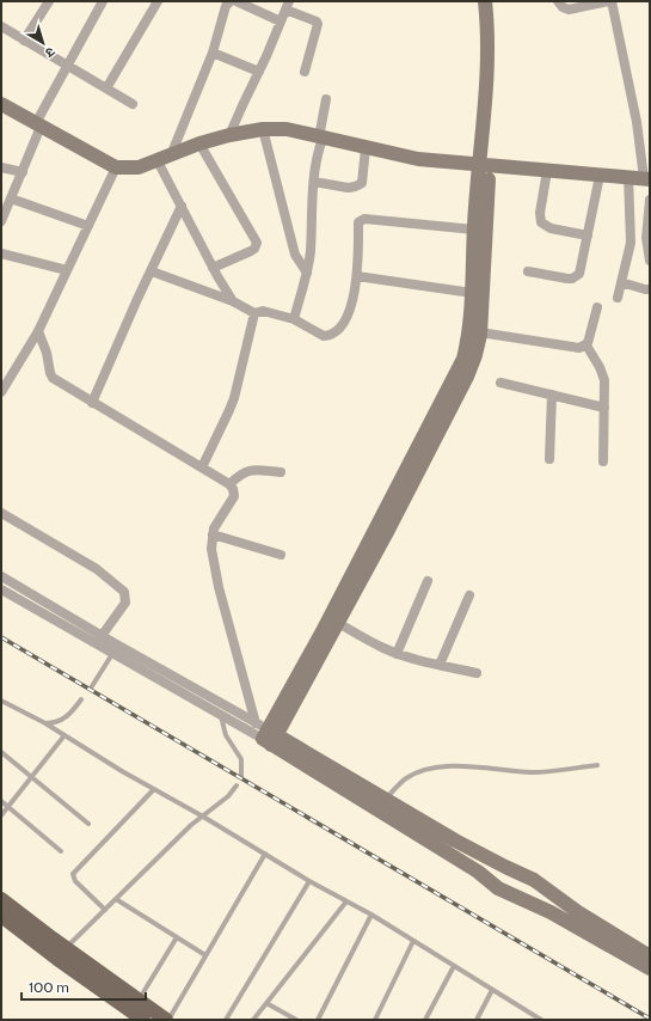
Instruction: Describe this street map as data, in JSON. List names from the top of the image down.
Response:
{
  "scale_bar": "100 m",
  "north": "bottom right"
}
